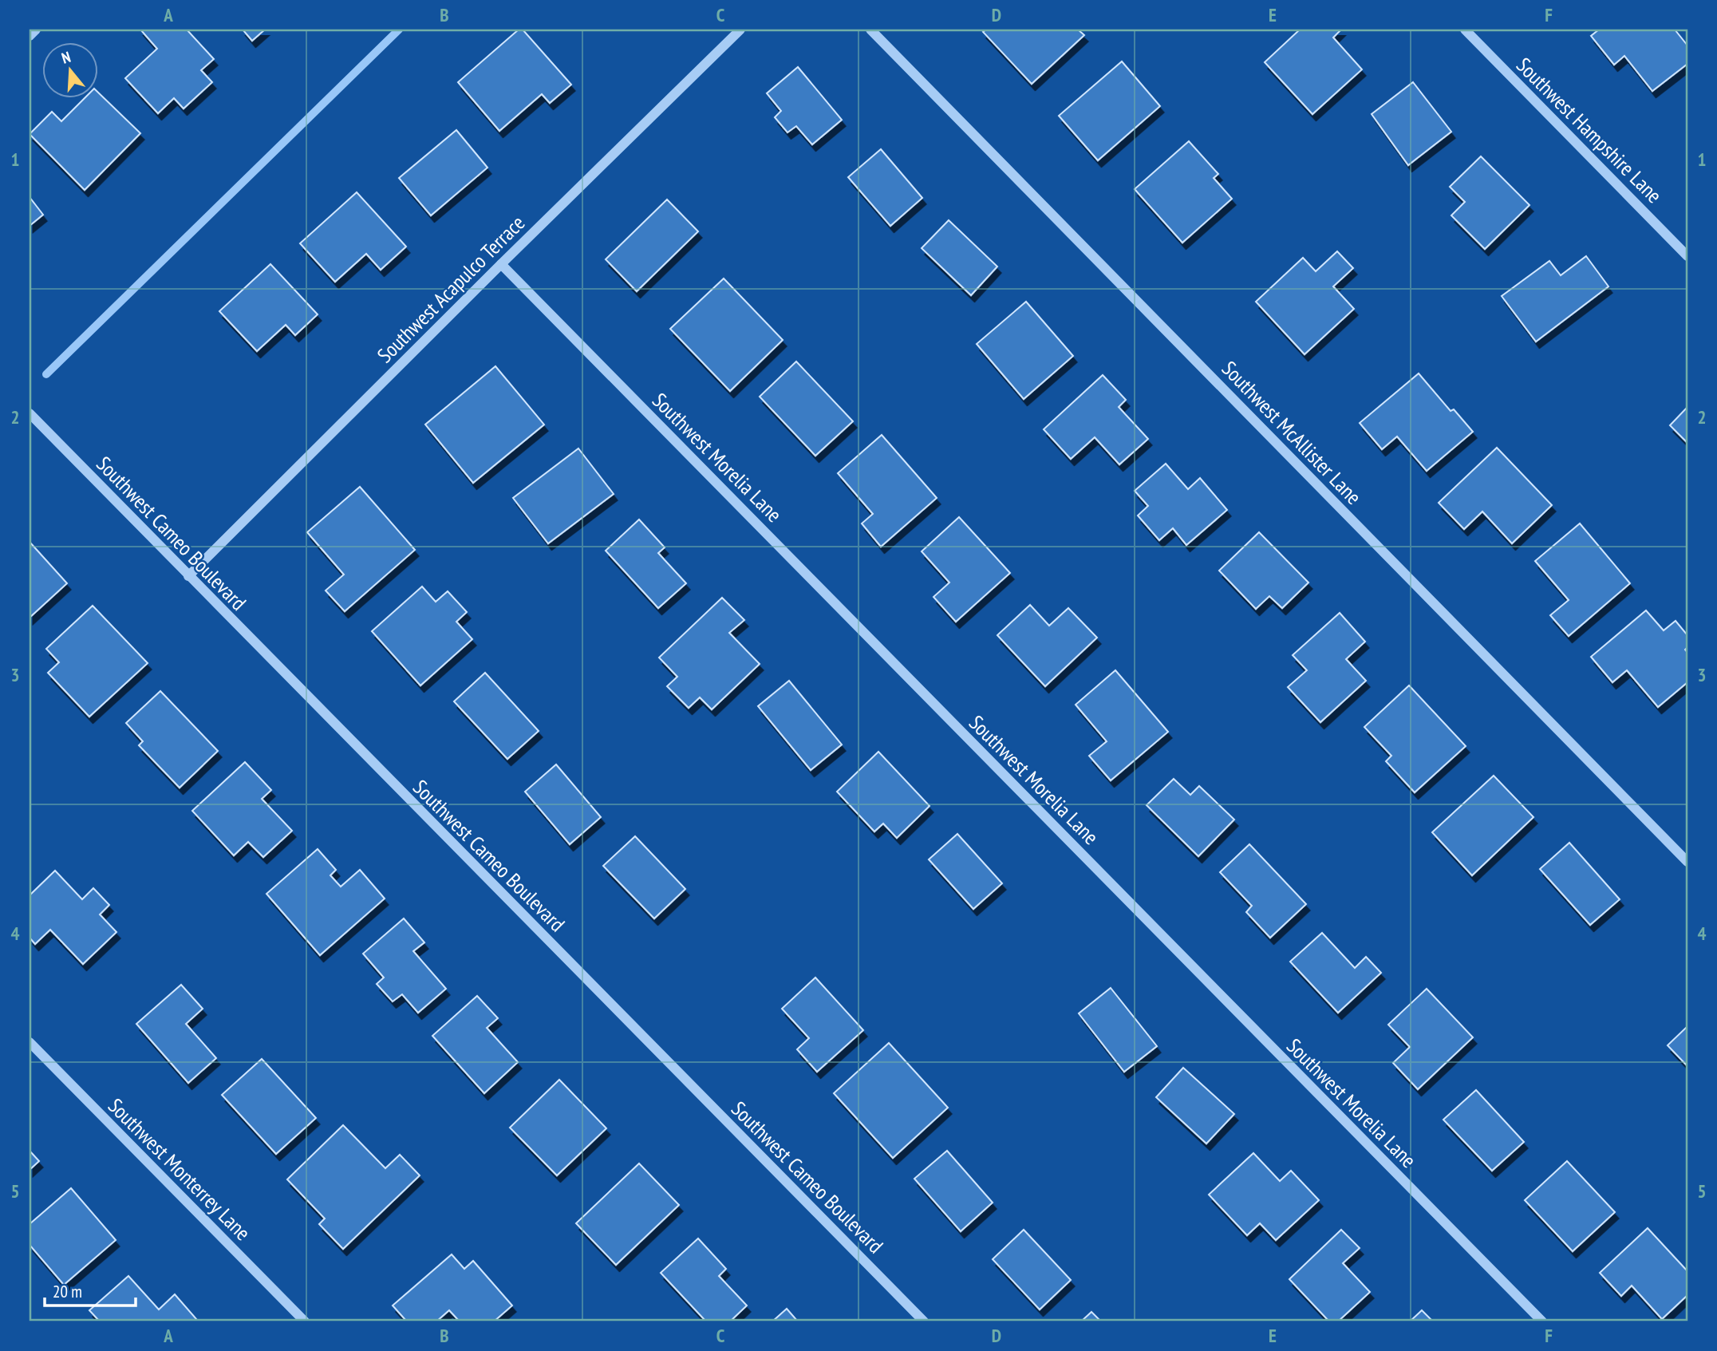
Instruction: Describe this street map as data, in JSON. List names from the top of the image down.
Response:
{
  "streets": {
    "street": [
      "Southwest Hampshire Lane",
      "Southwest Acapulco Terrace",
      "Southwest McAllister Lane",
      "Southwest Morelia Lane",
      "Southwest Cameo Boulevard",
      "Southwest Monterrey Lane"
    ]
  },
  "crossings": [
    ["Southwest Acapulco Terrace", "Southwest Morelia Lane"],
    ["Southwest Acapulco Terrace", "Southwest Cameo Boulevard"]
  ],
  "scale_bar": "20 m",
  "north": "top",
  "grid": {
    "columns": [
      "A",
      "B",
      "C",
      "D",
      "E",
      "F"
    ],
    "rows": [
      "1",
      "2",
      "3",
      "4",
      "5"
    ]
  }
}
